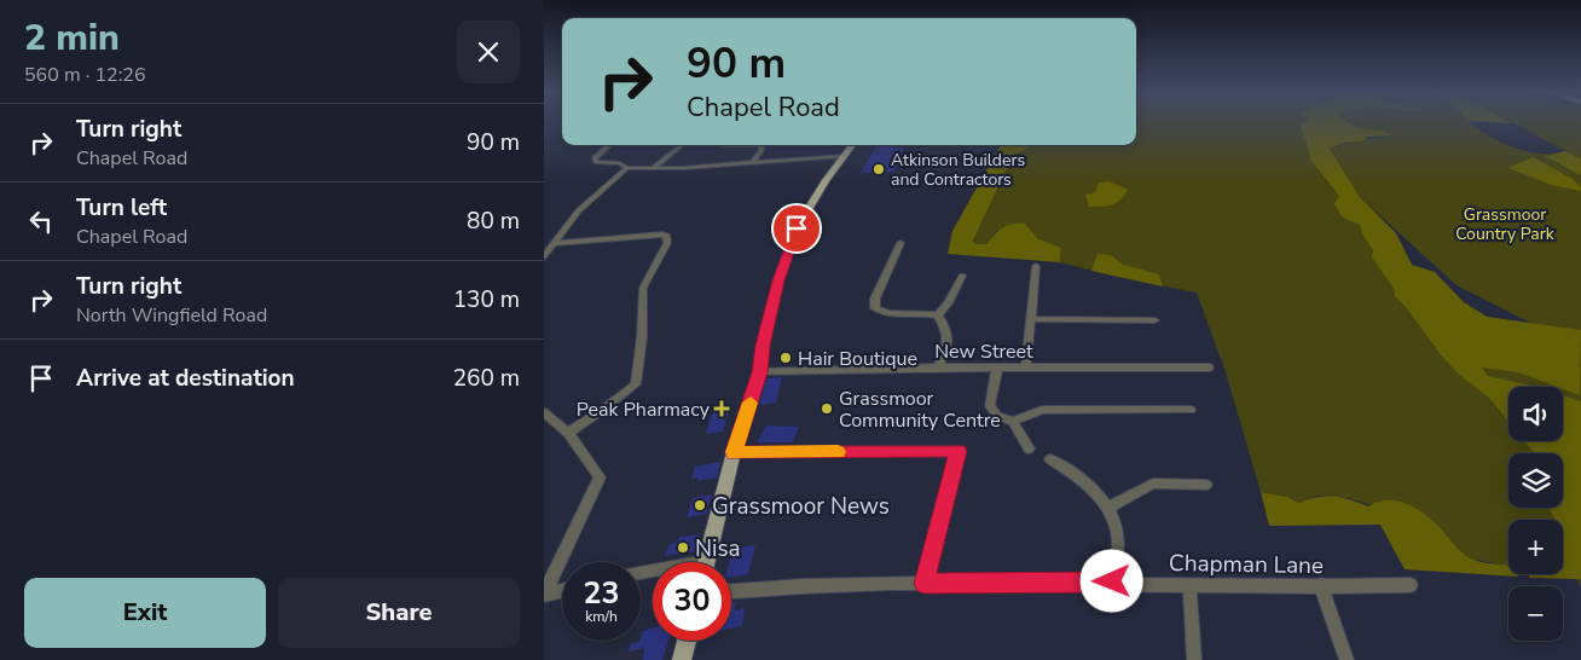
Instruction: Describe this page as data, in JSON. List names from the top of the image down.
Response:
{
  "streets": {
    "street": ["New Street", "Chapman Lane"]
  },
  "parks": ["Grassmoor Country Park"],
  "places": {
    "other": [
      "Atkinson Builders and Contractors",
      "Hair Boutique",
      "Grassmoor Community Centre",
      "Grassmoor News",
      "Nisa"
    ],
    "health": ["Peak Pharmacy"]
  },
  "page": {
    "heading": ["2 min", "560 m · 12:26"],
    "turn": ["90 m", "Chapel Road"],
    "list": [
      {
        "name": "Turn right",
        "note": "Chapel Road",
        "value": "90 m"
      },
      {
        "name": "Turn left",
        "note": "Chapel Road",
        "value": "80 m"
      },
      {
        "name": "Turn right",
        "note": "North Wingfield Road",
        "value": "130 m"
      },
      {
        "name": "Arrive at destination",
        "value": "260 m"
      }
    ],
    "map_buttons": ["+", "−"],
    "speed": "23 km/h",
    "limit": "30",
    "buttons": ["Exit", "Share"]
  }
}
